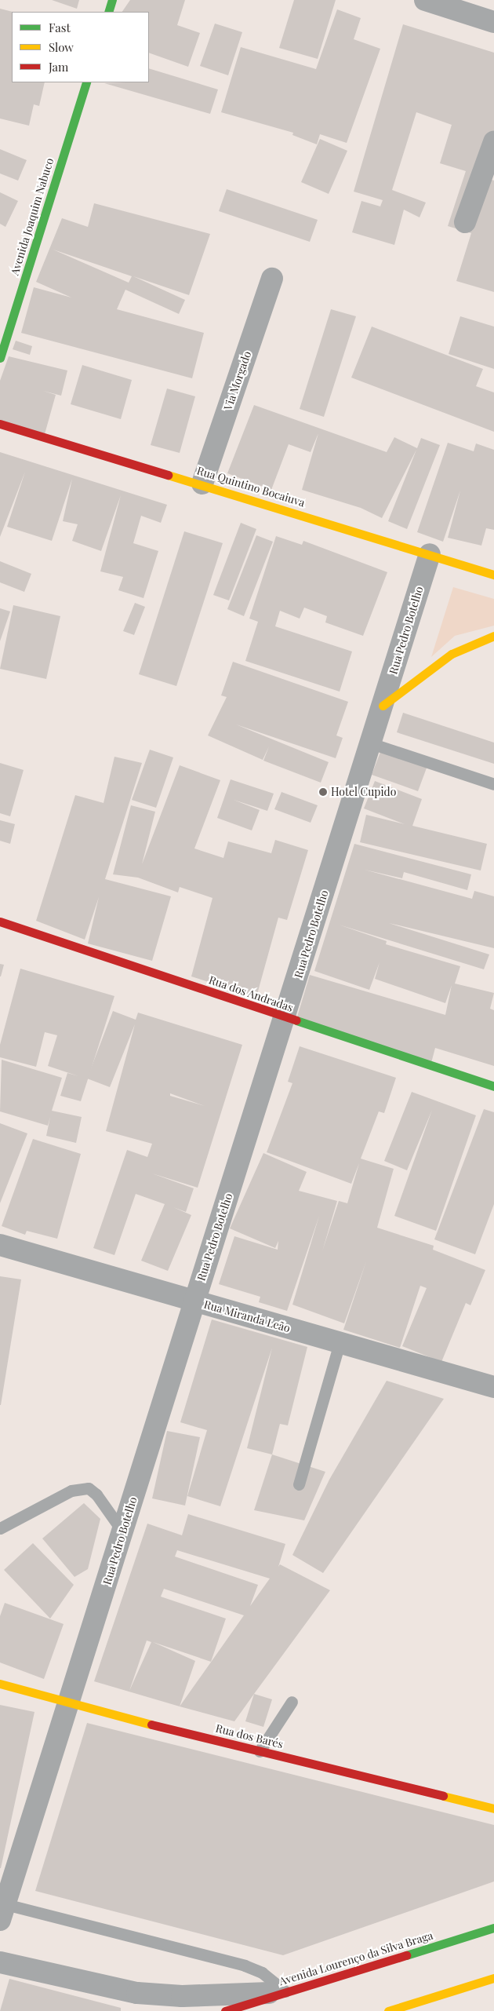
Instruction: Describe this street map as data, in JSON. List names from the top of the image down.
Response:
{
  "streets": {
    "street": [
      "Avenida Joaquim Nabuco",
      "Via Morgado",
      "Rua Quintino Bocaiuva",
      "Rua Pedro Botelho",
      "Rua dos Andradas",
      "Rua Miranda Leão",
      "Rua dos Barés",
      "Avenida Lourenço da Silva Braga"
    ]
  },
  "crossings": [
    ["Via Morgado", "Rua Quintino Bocaiuva"],
    ["Rua Quintino Bocaiuva", "Rua Pedro Botelho"],
    ["Rua Pedro Botelho", "Rua dos Andradas"],
    ["Rua Pedro Botelho", "Rua Miranda Leão"],
    ["Rua Pedro Botelho", "Rua dos Barés"]
  ],
  "places": ["Hotel Cupido"],
  "legend": ["Fast", "Slow", "Jam"]
}
